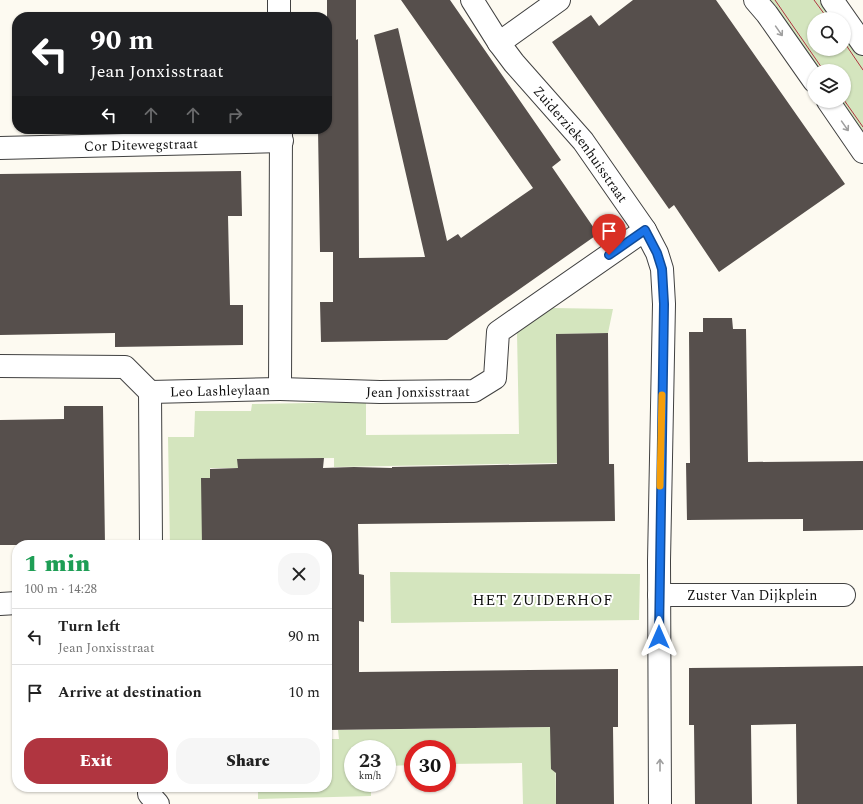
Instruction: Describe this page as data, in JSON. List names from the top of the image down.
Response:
{
  "streets": {
    "street": [
      "Cor Ditewegstraat",
      "Zuiderziekenhuisstraat",
      "Leo Lashleylaan",
      "Jean Jonxisstraat",
      "Zuster Van Dijkplein"
    ]
  },
  "crossings": [
    ["Cor Ditewegstraat", "Leo Lashleylaan"],
    ["Zuiderziekenhuisstraat", "Jean Jonxisstraat"],
    ["Zuiderziekenhuisstraat", "Zuster Van Dijkplein"],
    ["Leo Lashleylaan", "Jean Jonxisstraat"]
  ],
  "districts": ["HET ZUIDERHOF"],
  "page": {
    "turn": ["90 m", "Jean Jonxisstraat"],
    "heading": ["1 min", "100 m · 14:28"],
    "list": [
      {
        "name": "Turn left",
        "note": "Jean Jonxisstraat",
        "value": "90 m"
      },
      {
        "name": "Arrive at destination",
        "value": "10 m"
      }
    ],
    "buttons": ["Exit", "Share"],
    "speed": "23 km/h",
    "limit": "30"
  }
}
